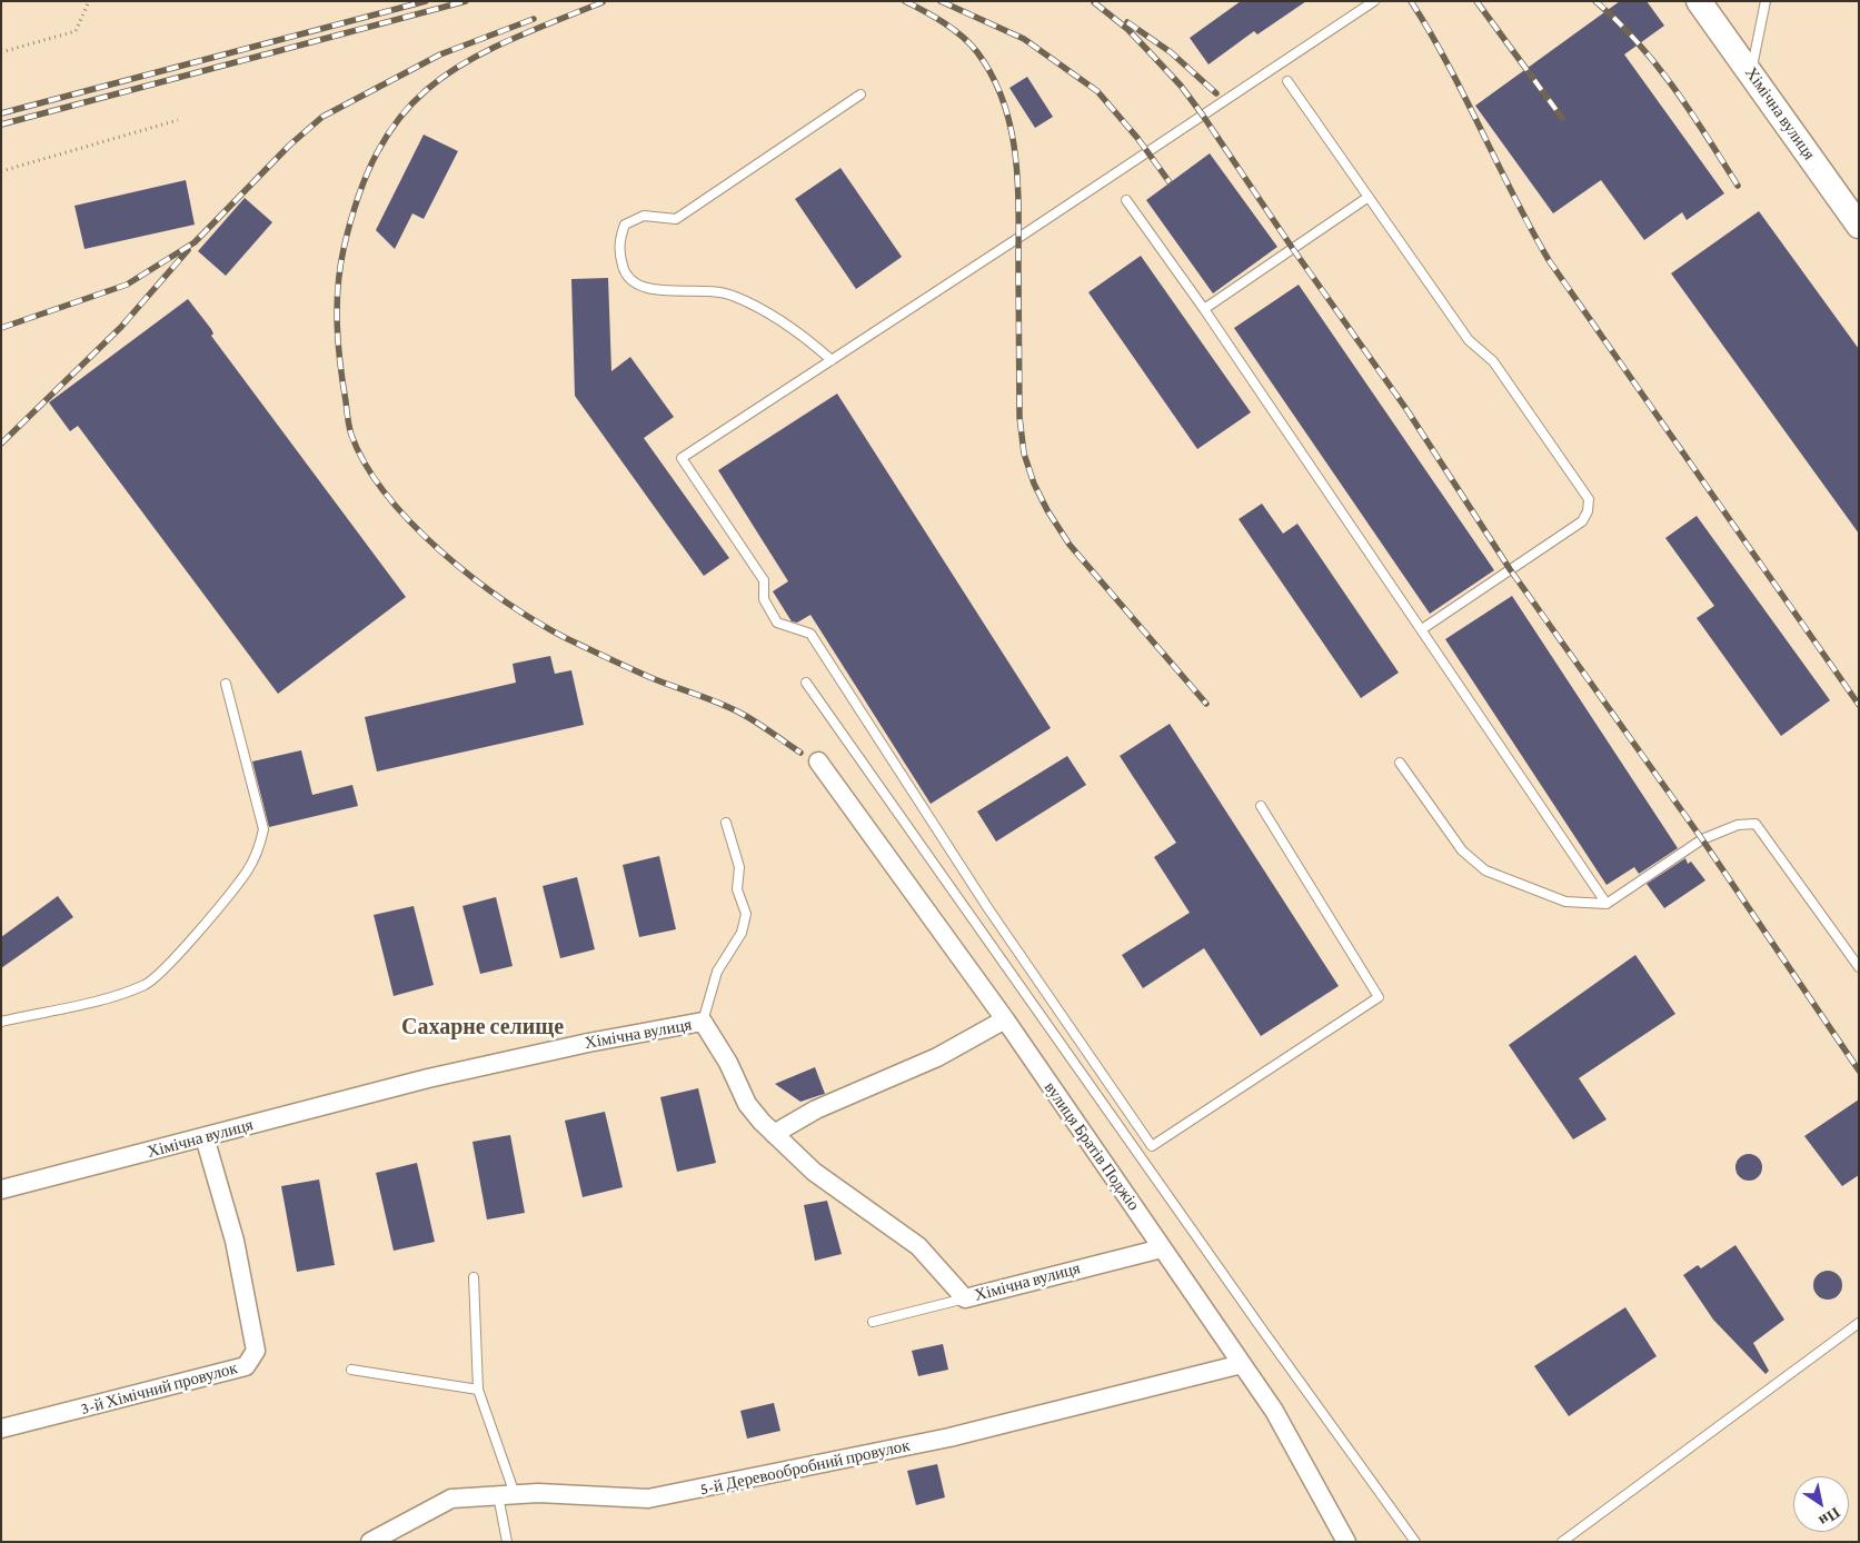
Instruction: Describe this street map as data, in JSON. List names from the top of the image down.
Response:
{
  "streets": {
    "main road": ["Хімічна вулиця"],
    "street": ["вулиця Братів Поджіо", "3-й Хімічний провулок", "5-й Деревообробний провулок"]
  },
  "crossings": [
    ["Хімічна вулиця", "вулиця Братів Поджіо"],
    ["Хімічна вулиця", "3-й Хімічний провулок"],
    ["вулиця Братів Поджіо", "5-й Деревообробний провулок"]
  ],
  "districts": ["Сахарне селище"],
  "north": "bottom right"
}
